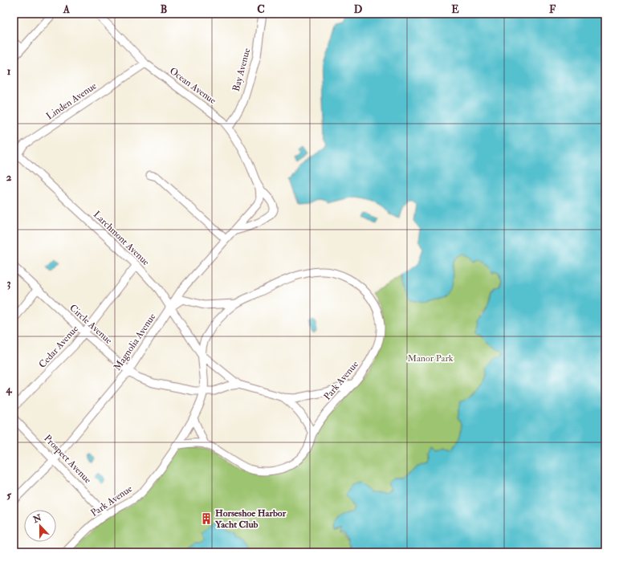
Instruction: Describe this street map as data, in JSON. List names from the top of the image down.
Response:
{
  "streets": {
    "street": [
      "Bay Avenue",
      "Ocean Avenue",
      "Linden Avenue",
      "Larchmont Avenue",
      "Circle Avenue",
      "Magnolia Avenue",
      "Cedar Avenue",
      "Park Avenue",
      "Prospect Avenue"
    ]
  },
  "crossings": [
    ["Bay Avenue", "Ocean Avenue"],
    ["Ocean Avenue", "Linden Avenue"],
    ["Ocean Avenue", "Magnolia Avenue"],
    ["Linden Avenue", "Larchmont Avenue"],
    ["Larchmont Avenue", "Circle Avenue"],
    ["Larchmont Avenue", "Magnolia Avenue"],
    ["Larchmont Avenue", "Cedar Avenue"],
    ["Larchmont Avenue", "Park Avenue"],
    ["Circle Avenue", "Magnolia Avenue"],
    ["Circle Avenue", "Cedar Avenue"],
    ["Circle Avenue", "Park Avenue"],
    ["Magnolia Avenue", "Park Avenue"],
    ["Magnolia Avenue", "Prospect Avenue"],
    ["Park Avenue", "Prospect Avenue"]
  ],
  "parks": ["Manor Park"],
  "places": {
    "building": ["Horseshoe Harbor Yacht Club"]
  },
  "north": "top",
  "grid": {
    "columns": [
      "A",
      "B",
      "C",
      "D",
      "E",
      "F"
    ],
    "rows": [
      "1",
      "2",
      "3",
      "4",
      "5"
    ]
  }
}
